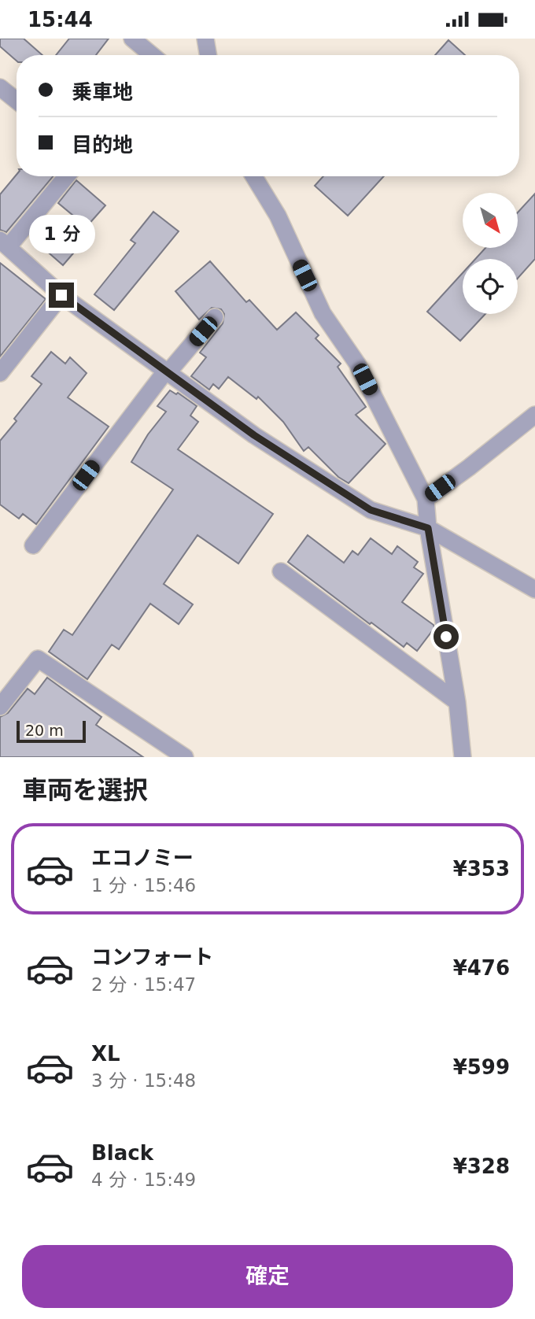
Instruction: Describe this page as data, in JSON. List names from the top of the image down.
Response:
{
  "scale_bar": "20 m",
  "north": "bottom right",
  "page": {
    "status": "15:44",
    "banner": ["乗車地", "目的地"],
    "bubble": "1 分",
    "scale": "20 m",
    "heading": "車両を選択",
    "list": [
      {
        "name": "エコノミー",
        "note": "1 分 · 15:46",
        "value": "¥353"
      },
      {
        "name": "コンフォート",
        "note": "2 分 · 15:47",
        "value": "¥476"
      },
      {
        "name": "XL",
        "note": "3 分 · 15:48",
        "value": "¥599"
      },
      {
        "name": "Black",
        "note": "4 分 · 15:49",
        "value": "¥328"
      }
    ],
    "buttons": "確定"
  }
}
